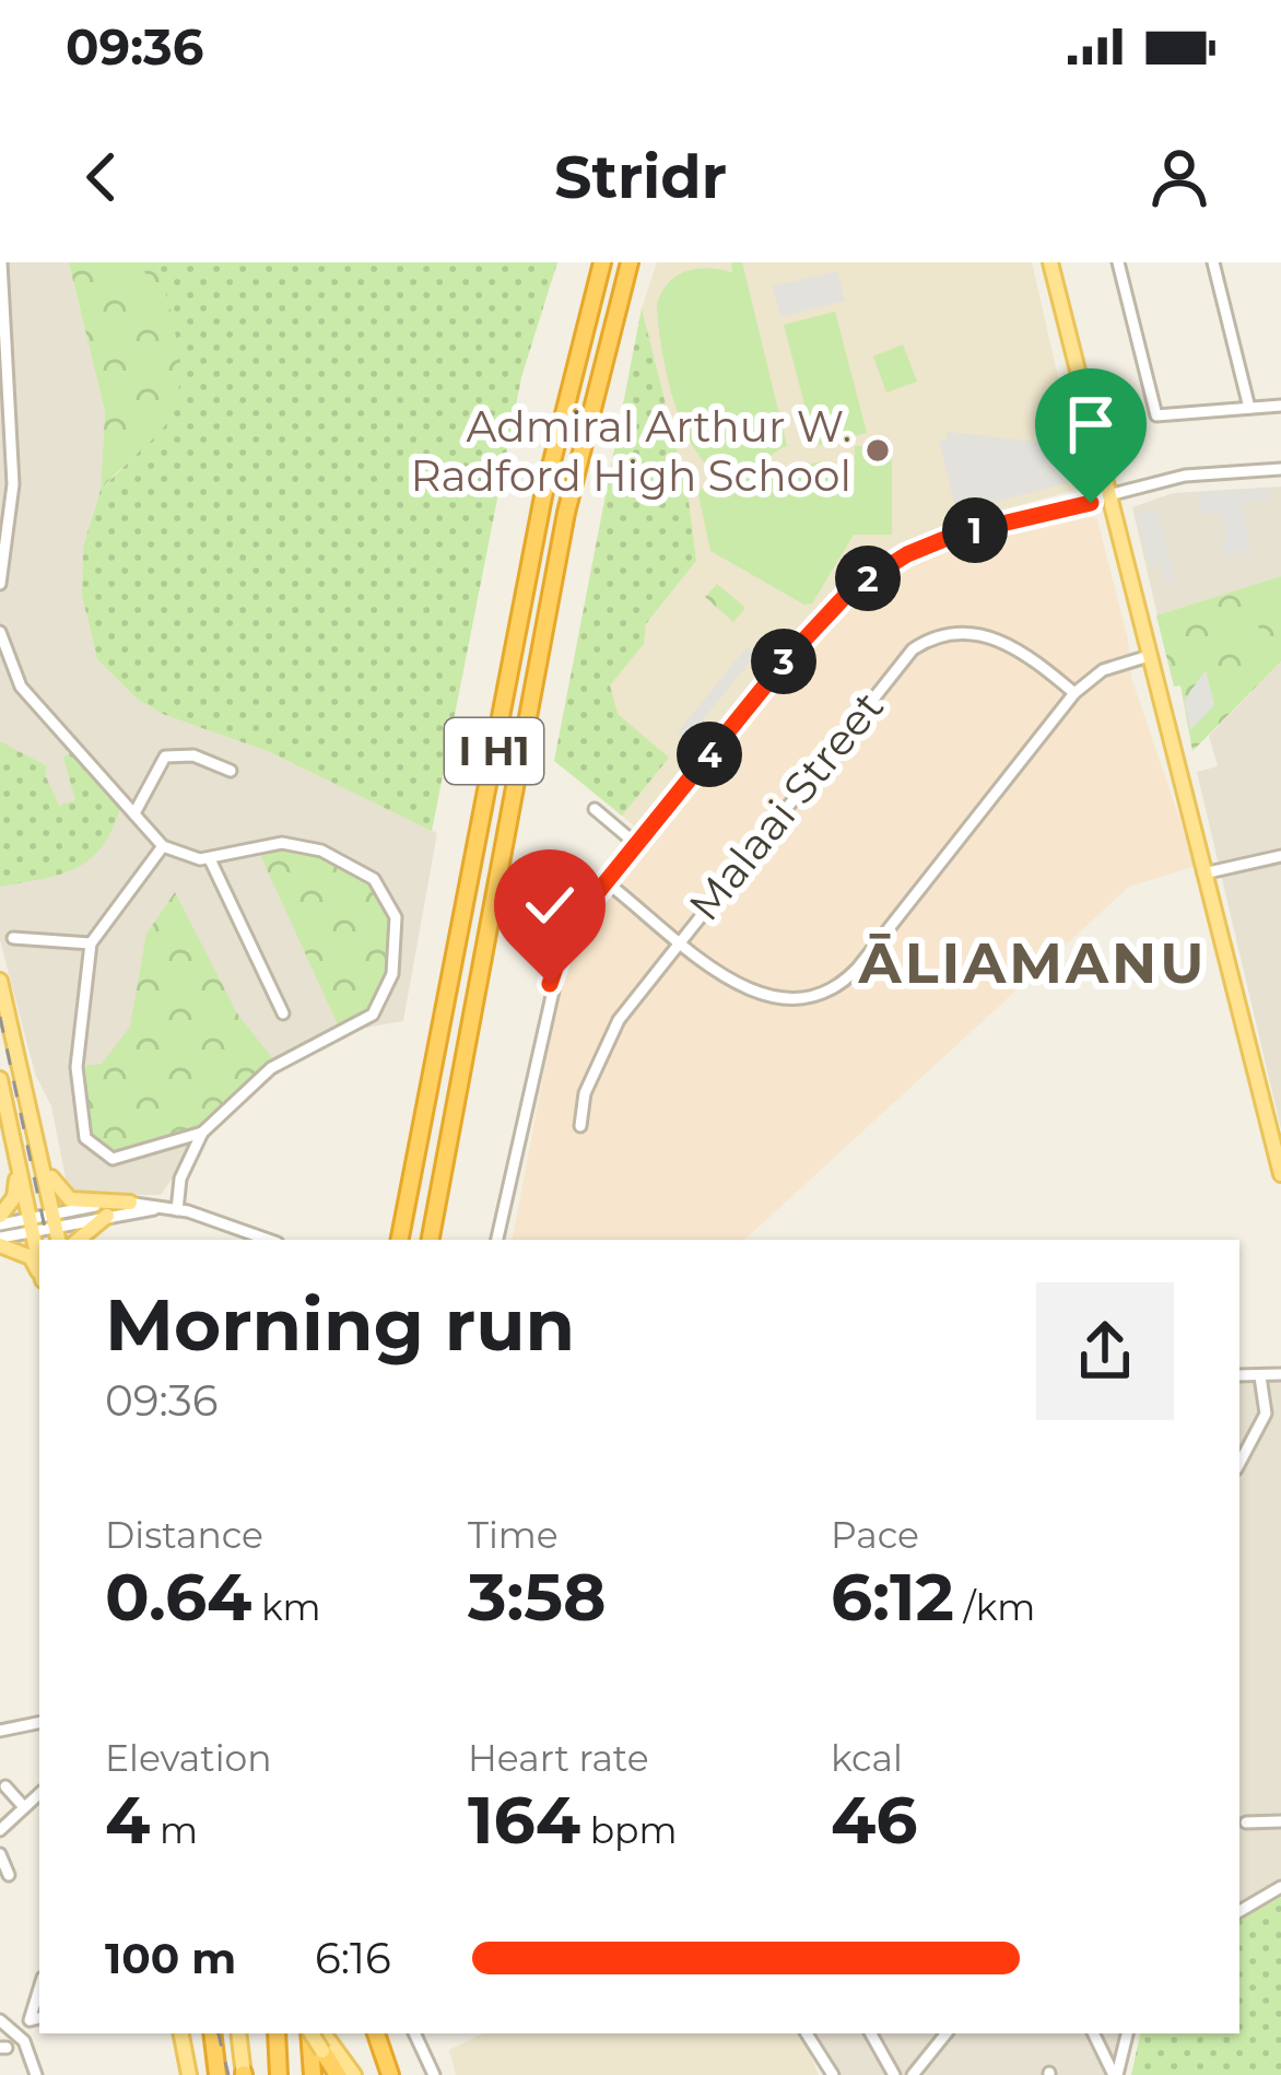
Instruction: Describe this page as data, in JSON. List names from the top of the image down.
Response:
{
  "streets": {
    "highway": ["I H1"],
    "street": ["Malaai Street"]
  },
  "districts": ["ĀLIAMANU"],
  "places": ["Admiral Arthur W. Radford High School"],
  "page": {
    "status": "09:36",
    "header": "Stridr",
    "pins": [
      "1",
      "2",
      "3",
      "4"
    ],
    "heading": ["Morning run", "09:36"],
    "stats": [
      ["Distance", "0.64 km"],
      ["Time", "3:58"],
      ["Pace", "6:12 /km"],
      ["Elevation", "4 m"],
      ["Heart rate", "164 bpm"],
      ["kcal", "46"]
    ],
    "list": [
      {
        "name": "100 m",
        "note": "6:16"
      }
    ]
  }
}
